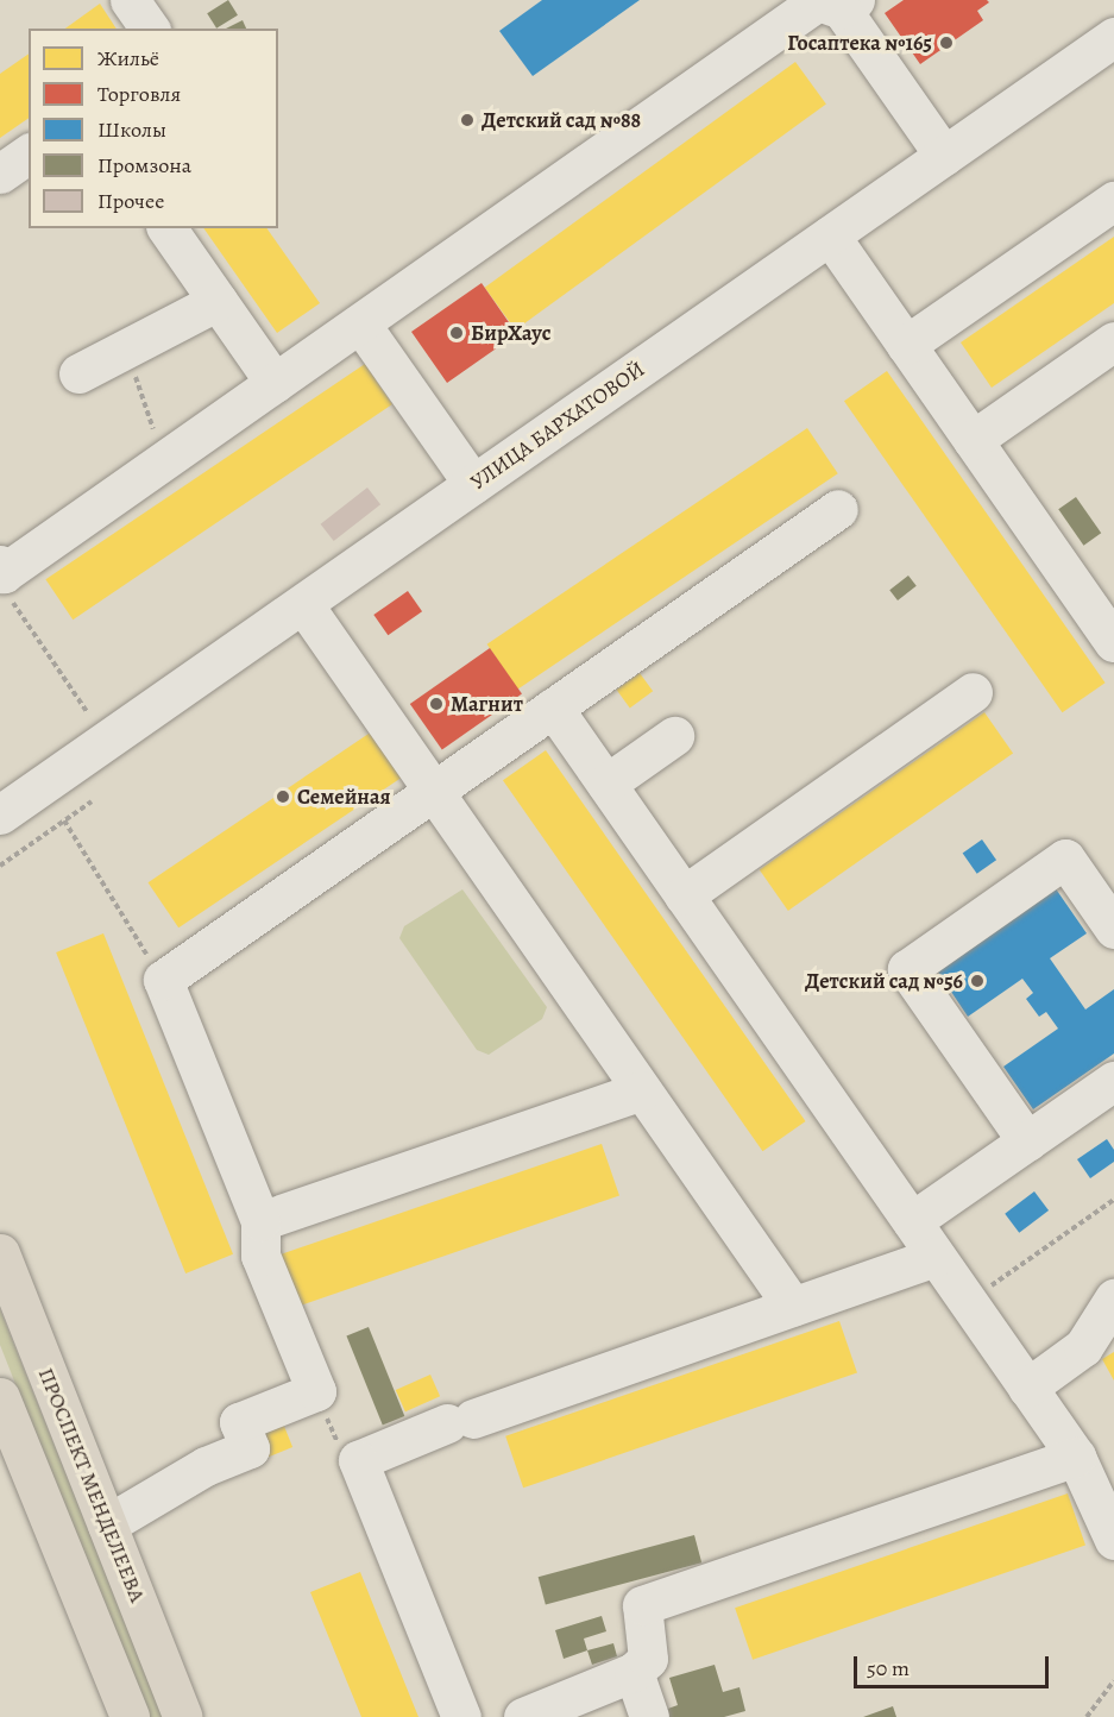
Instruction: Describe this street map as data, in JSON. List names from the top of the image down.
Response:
{
  "streets": {
    "main road": ["ПРОСПЕКТ МЕНДЕЛЕЕВА"],
    "street": ["УЛИЦА БАРХАТОВОЙ"]
  },
  "places": [
    "Госаптека №165",
    "Детский сад №88",
    "БирХаус",
    "Магнит",
    "Семейная",
    "Детский сад №56"
  ],
  "legend": [
    "Жильё",
    "Торговля",
    "Школы",
    "Промзона",
    "Прочее"
  ],
  "scale_bar": "50 m"
}
